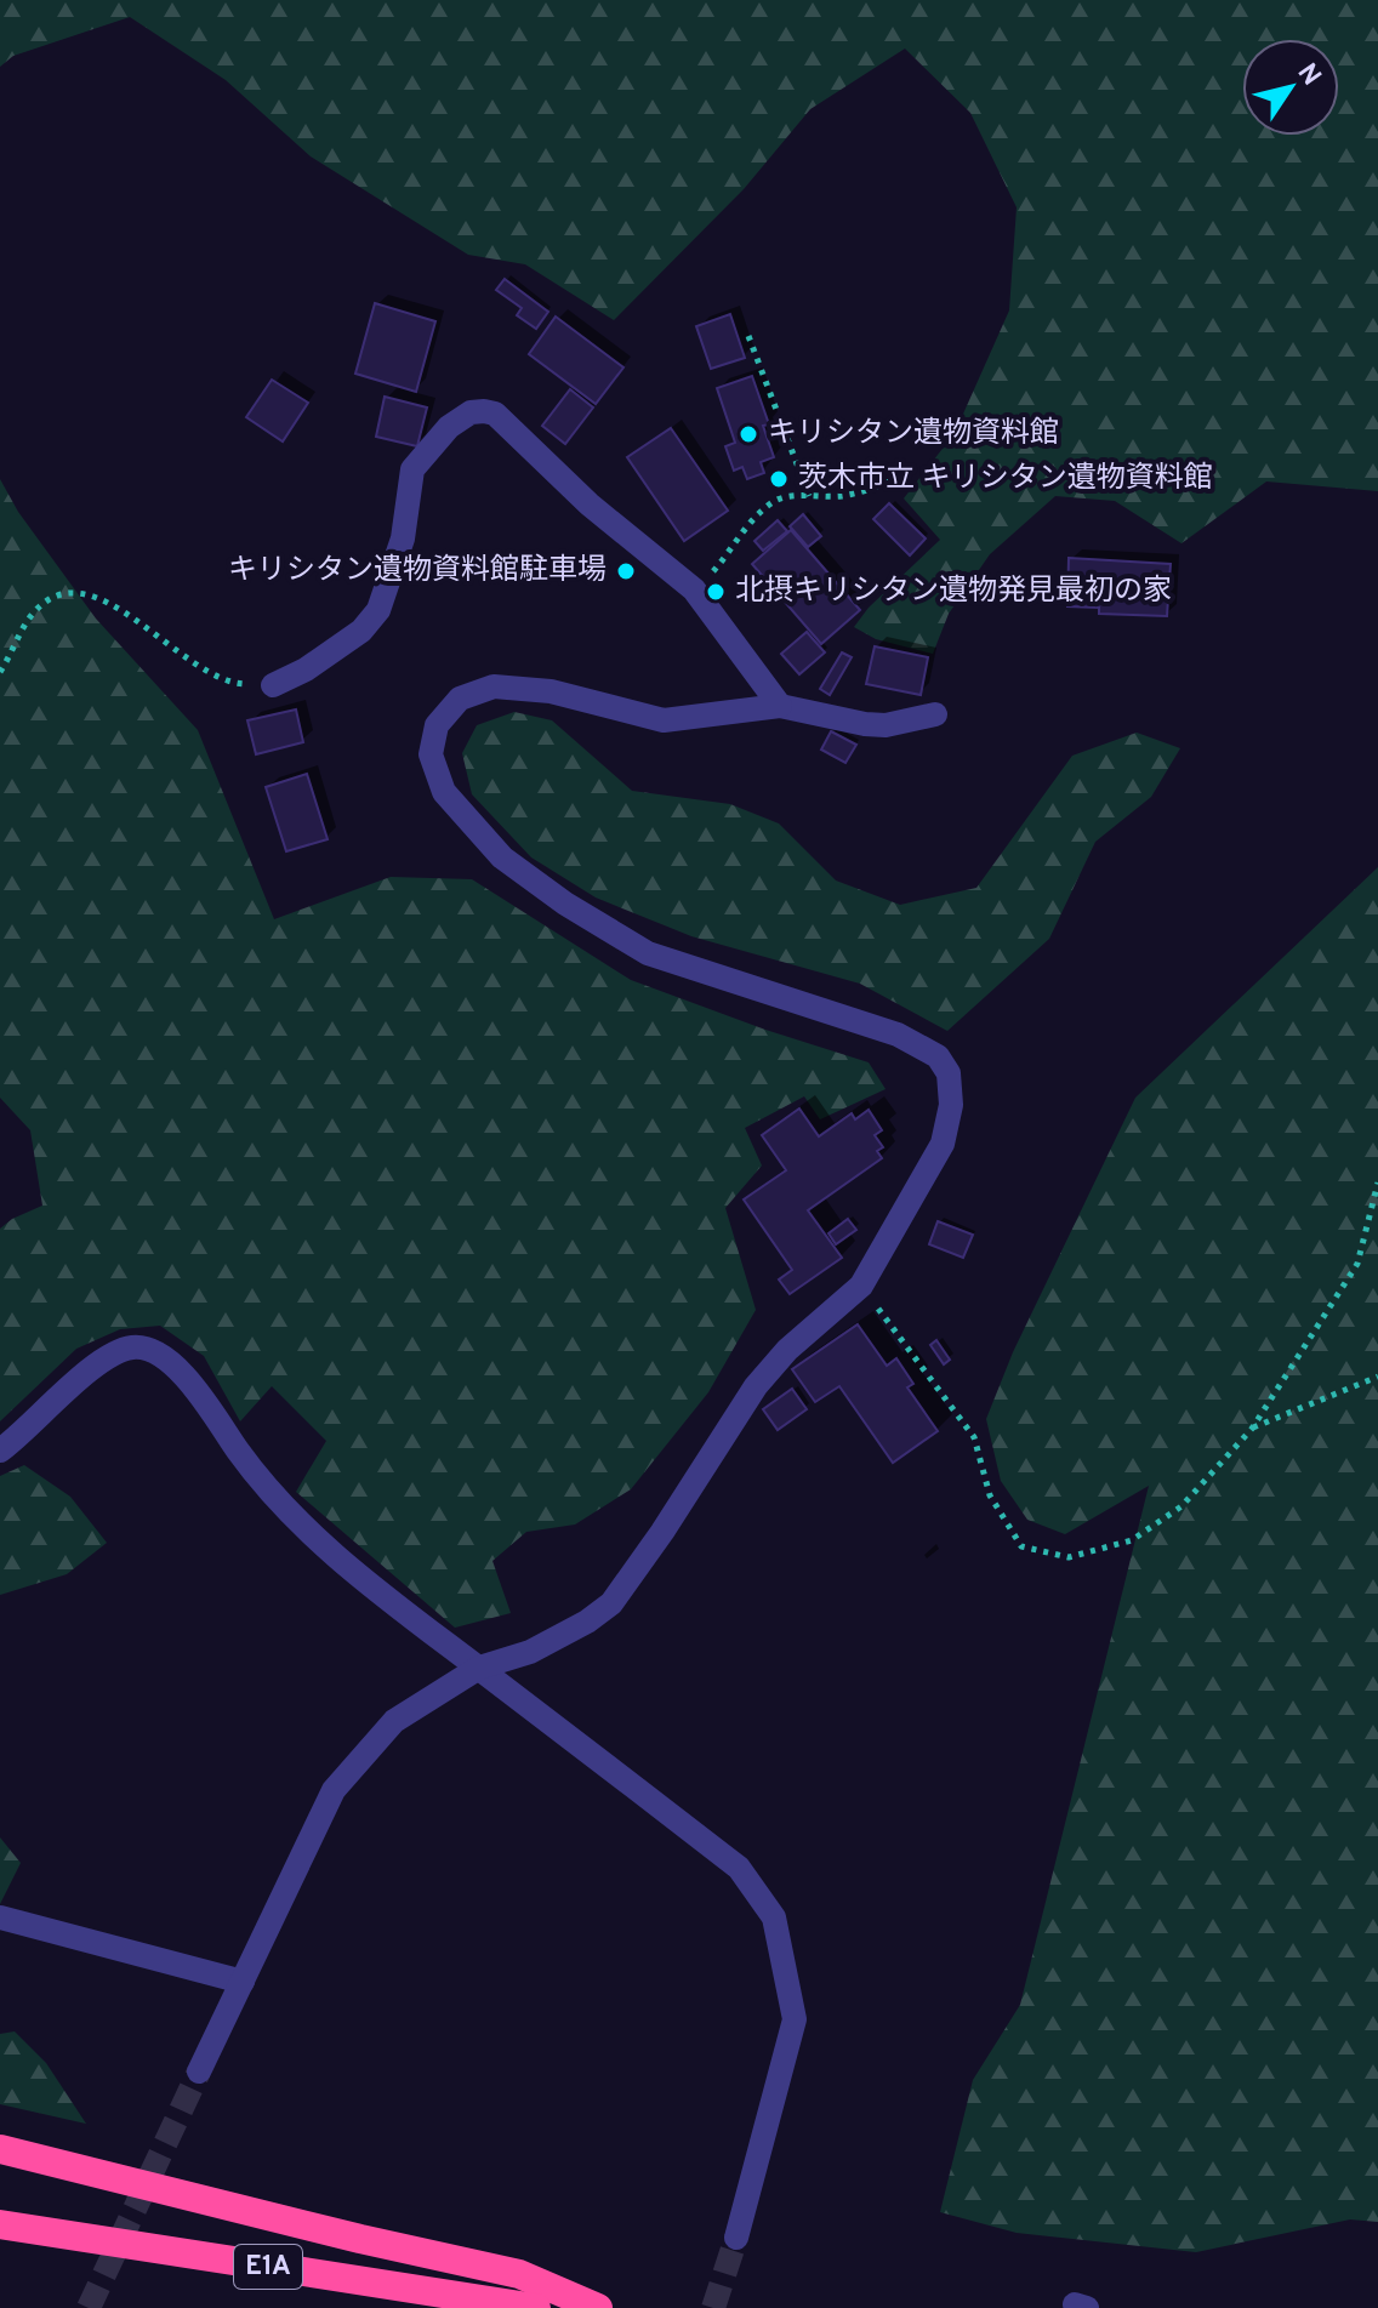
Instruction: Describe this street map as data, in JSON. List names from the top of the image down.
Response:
{
  "streets": {
    "highway": ["E1A"]
  },
  "places": [
    "キリシタン遺物資料館",
    "茨木市立 キリシタン遺物資料館",
    "キリシタン遺物資料館駐車場",
    "北摂キリシタン遺物発見最初の家"
  ],
  "north": "top right"
}
